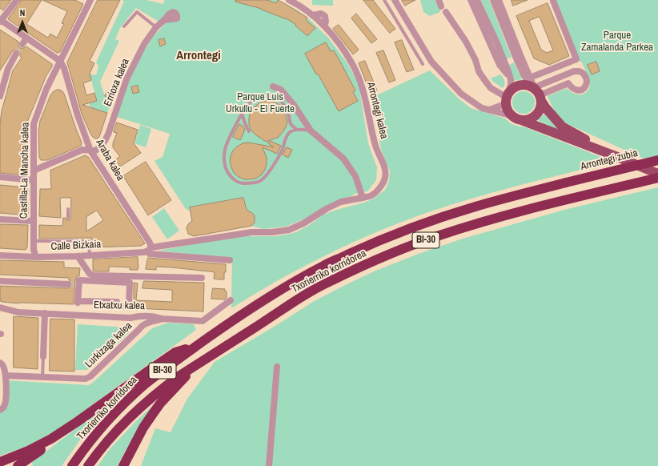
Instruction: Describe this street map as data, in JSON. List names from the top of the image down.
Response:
{
  "streets": {
    "highway": ["Arrontegi zubia", "BI-30", "Txorierriko korridorea"],
    "street": [
      "Errioxa kalea",
      "Arrontegi kalea",
      "Araba kalea",
      "Castilla-La Mancha kalea",
      "Calle Bizkaia",
      "Etxatxu kalea",
      "Lurkizaga kalea"
    ]
  },
  "crossings": [
    ["Errioxa kalea", "Araba kalea"],
    ["Arrontegi kalea", "Araba kalea"],
    ["Arrontegi kalea", "Calle Bizkaia"],
    ["Araba kalea", "Castilla-La Mancha kalea"],
    ["Araba kalea", "Calle Bizkaia"],
    ["Arrontegi zubia", "Txorierriko korridorea"],
    ["Castilla-La Mancha kalea", "Calle Bizkaia"],
    ["Etxatxu kalea", "Lurkizaga kalea"]
  ],
  "districts": ["Arrontegi"],
  "parks": ["Parque Zamalanda Parkea", "Parque Luis Urkullu - El Fuerte"],
  "north": "top"
}
